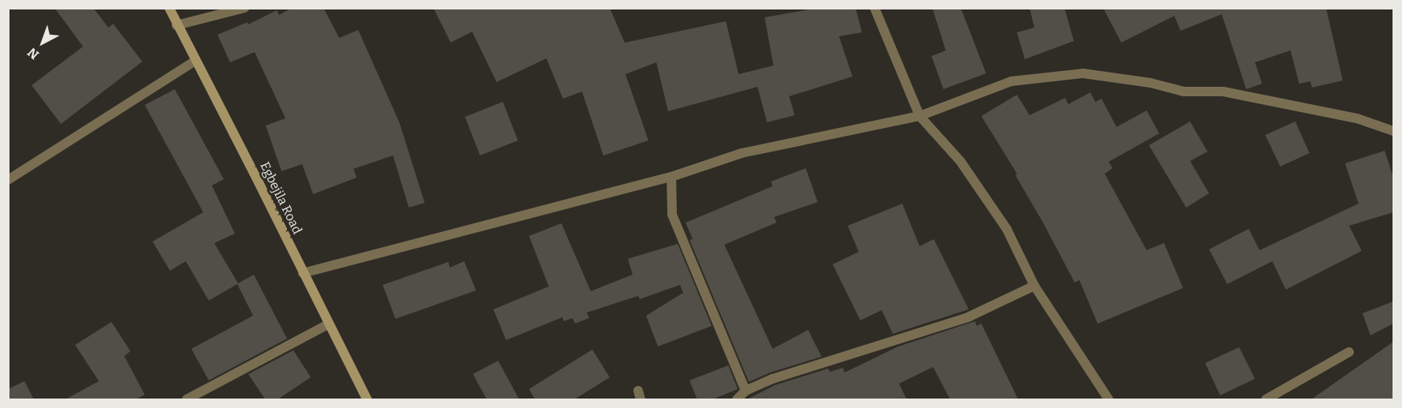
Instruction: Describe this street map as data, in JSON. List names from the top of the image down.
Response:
{
  "streets": {
    "street": ["Egbejila Road"]
  },
  "north": "bottom left"
}
